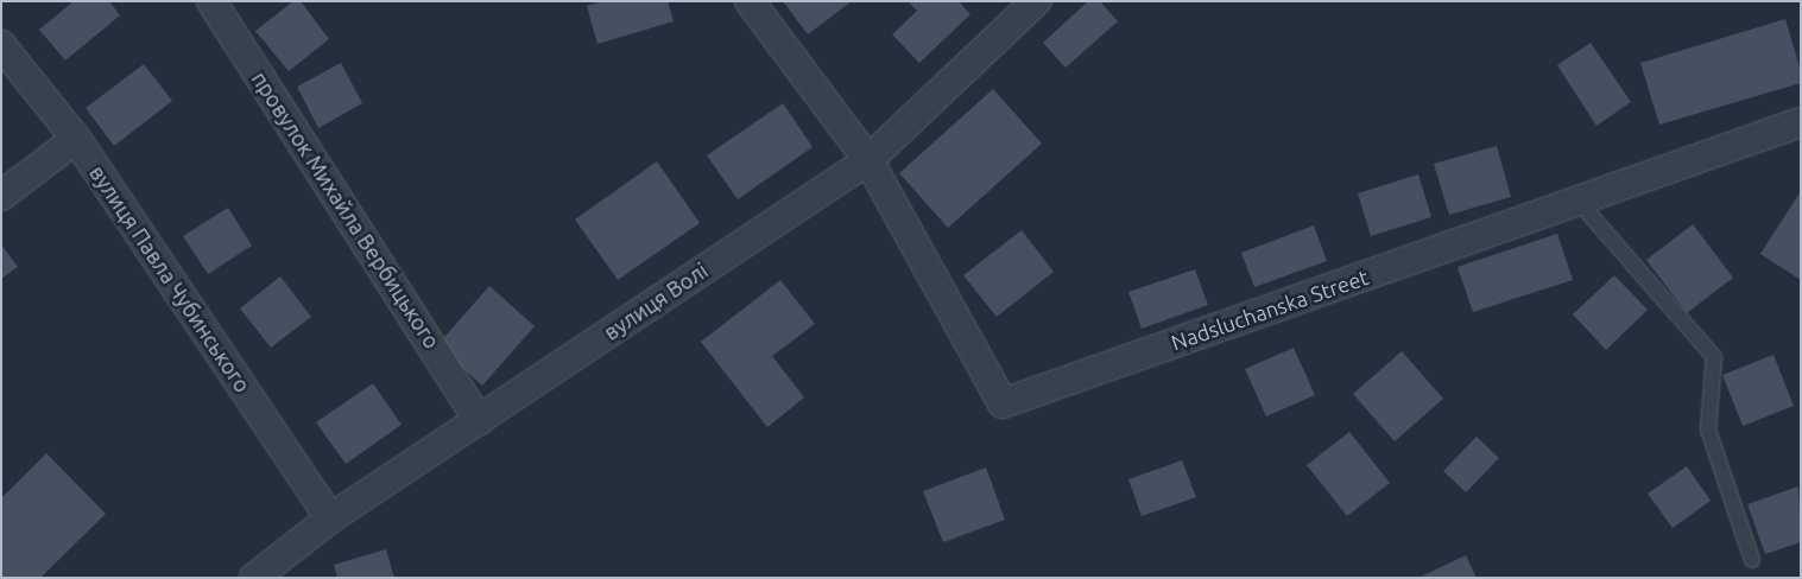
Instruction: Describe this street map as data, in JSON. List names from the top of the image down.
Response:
{
  "streets": {
    "street": [
      "провулок Михайла Вербицького",
      "вулиця Павла Чубинського",
      "вулиця Волі",
      "Nadsluchanska Street"
    ]
  },
  "crossings": [
    ["провулок Михайла Вербицького", "вулиця Волі"],
    ["вулиця Павла Чубинського", "вулиця Волі"],
    ["вулиця Волі", "Nadsluchanska Street"]
  ]
}
